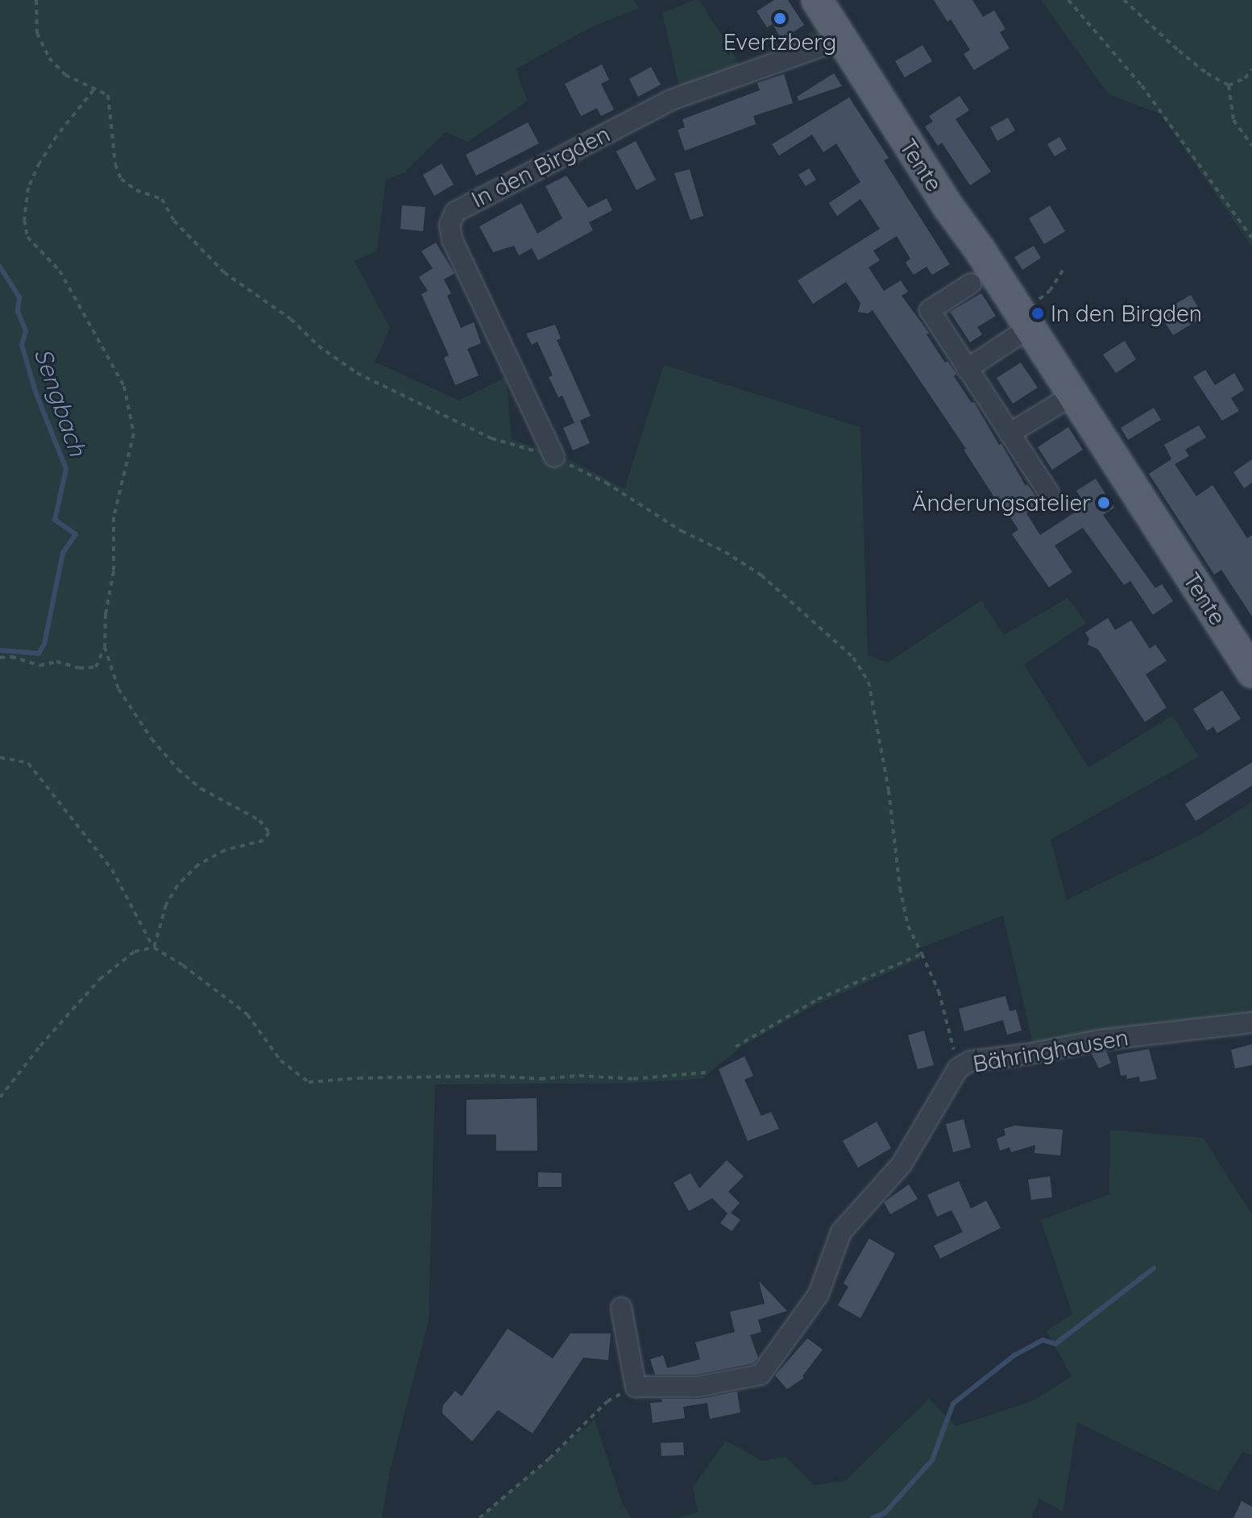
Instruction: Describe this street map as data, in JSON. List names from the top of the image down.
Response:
{
  "streets": {
    "main road": ["Tente"],
    "street": ["In den Birgden", "Bähringhausen"]
  },
  "crossings": [
    ["Tente", "In den Birgden"]
  ],
  "water": ["Sengbach"],
  "places": ["Evertzberg", "In den Birgden", "Änderungsatelier"]
}
